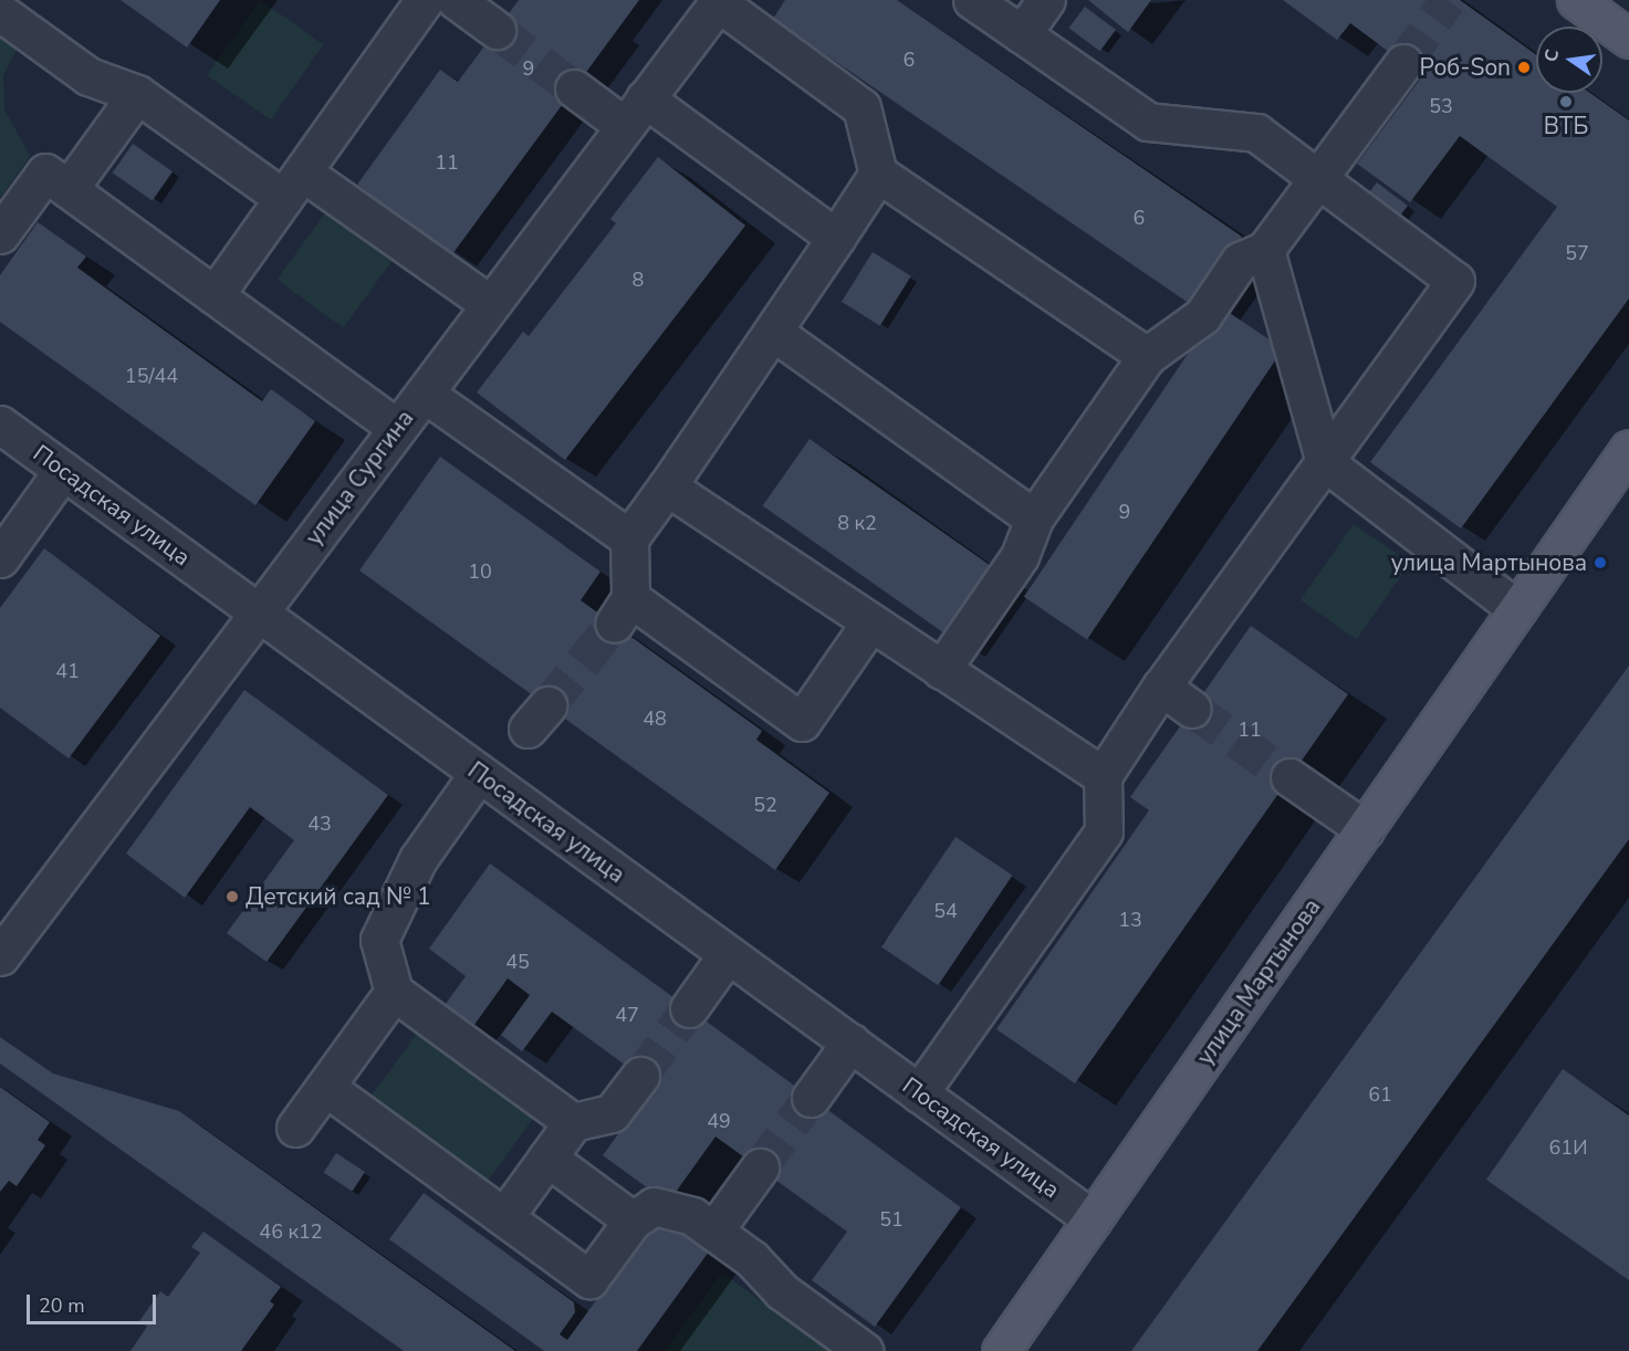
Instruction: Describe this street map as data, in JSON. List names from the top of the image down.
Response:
{
  "streets": {
    "main road": ["улица Мартынова"],
    "street": ["улица Сургина", "Посадская улица"]
  },
  "crossings": [
    ["улица Сургина", "Посадская улица"],
    ["Посадская улица", "улица Мартынова"]
  ],
  "places": [
    "Роб-Son",
    "ВТБ",
    "улица Мартынова",
    "Детский сад № 1"
  ],
  "house_numbers": [
    "6",
    "9",
    "53",
    "11",
    "6",
    "57",
    "8",
    "15/44",
    "9",
    "8 к2",
    "10",
    "41",
    "48",
    "11",
    "52",
    "43",
    "54",
    "13",
    "45",
    "47",
    "61",
    "49",
    "61И",
    "51",
    "46 к12"
  ],
  "scale_bar": "20 m",
  "north": "left"
}
